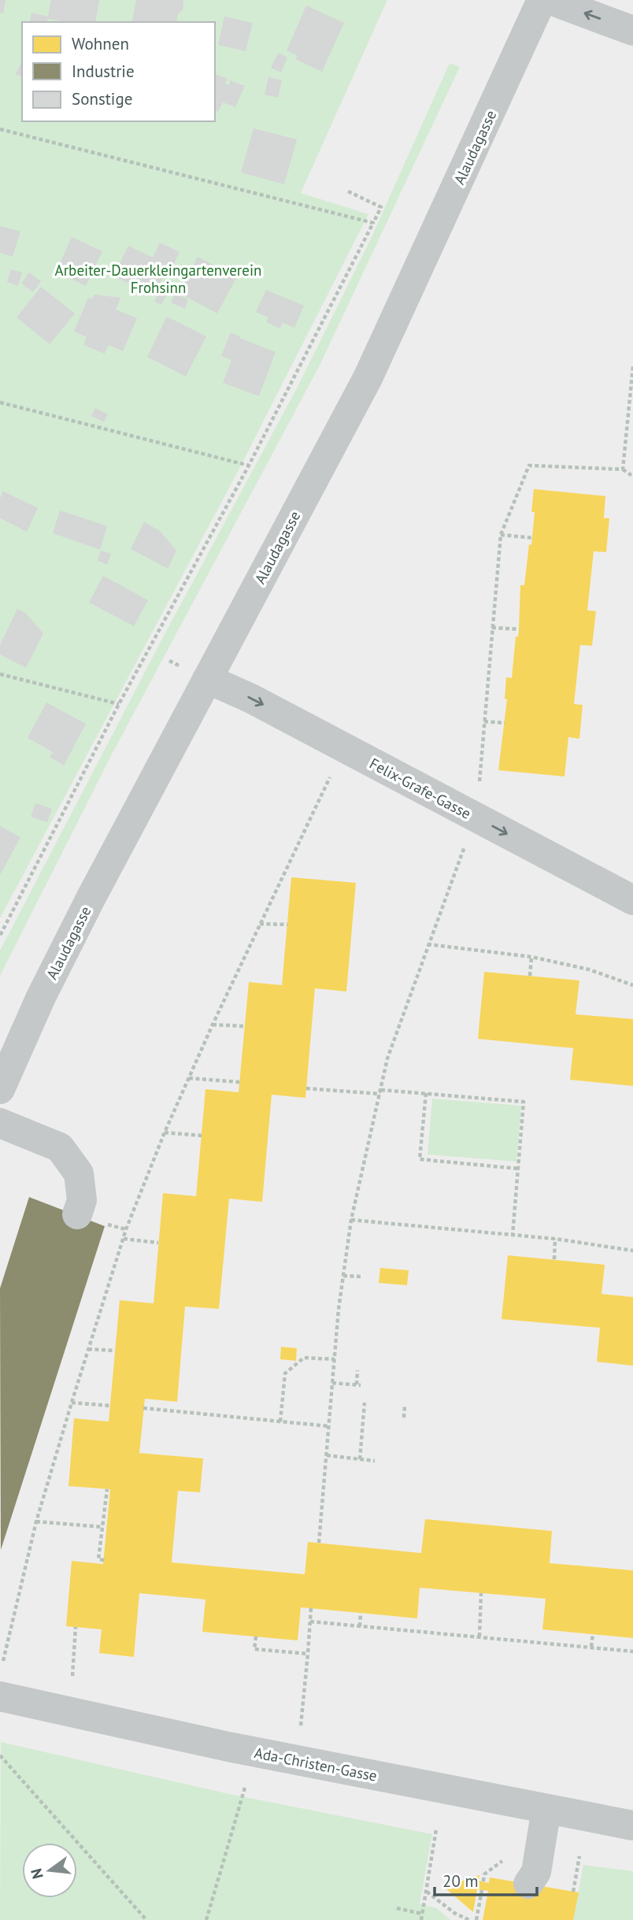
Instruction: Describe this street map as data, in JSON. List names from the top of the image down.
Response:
{
  "streets": {
    "street": ["Alaudagasse", "Felix-Grafe-Gasse", "Ada-Christen-Gasse"]
  },
  "crossings": [
    ["Alaudagasse", "Felix-Grafe-Gasse"]
  ],
  "one_way": ["Felix-Grafe-Gasse"],
  "parks": ["Arbeiter-Dauerkleingartenverein Frohsinn"],
  "legend": ["Wohnen", "Industrie", "Sonstige"],
  "scale_bar": "20 m",
  "north": "left"
}
